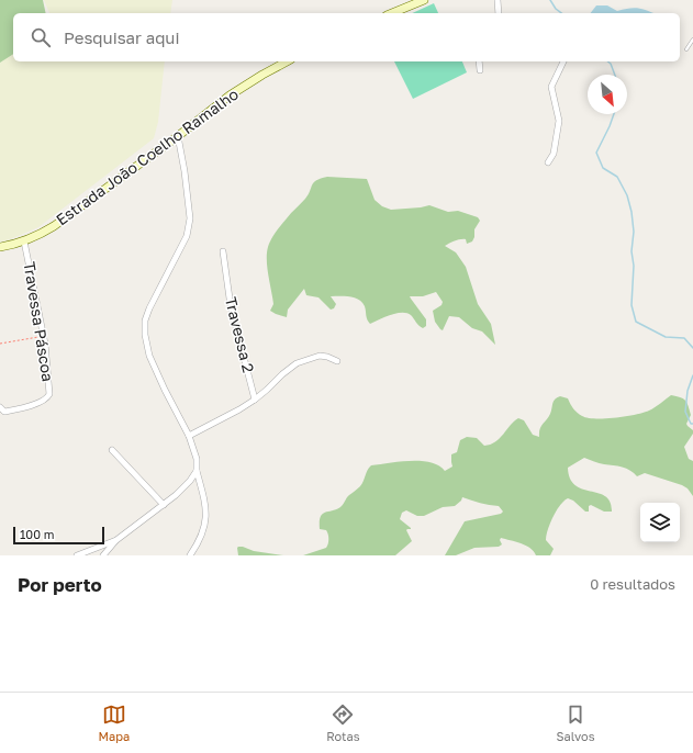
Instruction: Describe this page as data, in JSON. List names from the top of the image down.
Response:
{
  "streets": {
    "street": ["Estrada João Coelho Ramalho", "Travessa Páscoa", "Travessa 2"]
  },
  "crossings": [
    ["Estrada João Coelho Ramalho", "Travessa Páscoa"]
  ],
  "scale_bar": "100 m",
  "north": "bottom right",
  "page": {
    "search": "Pesquisar aqui",
    "scale": "100 m",
    "heading": ["Por perto", "0 resultados"],
    "nav": ["Mapa", "Rotas", "Salvos"]
  }
}
